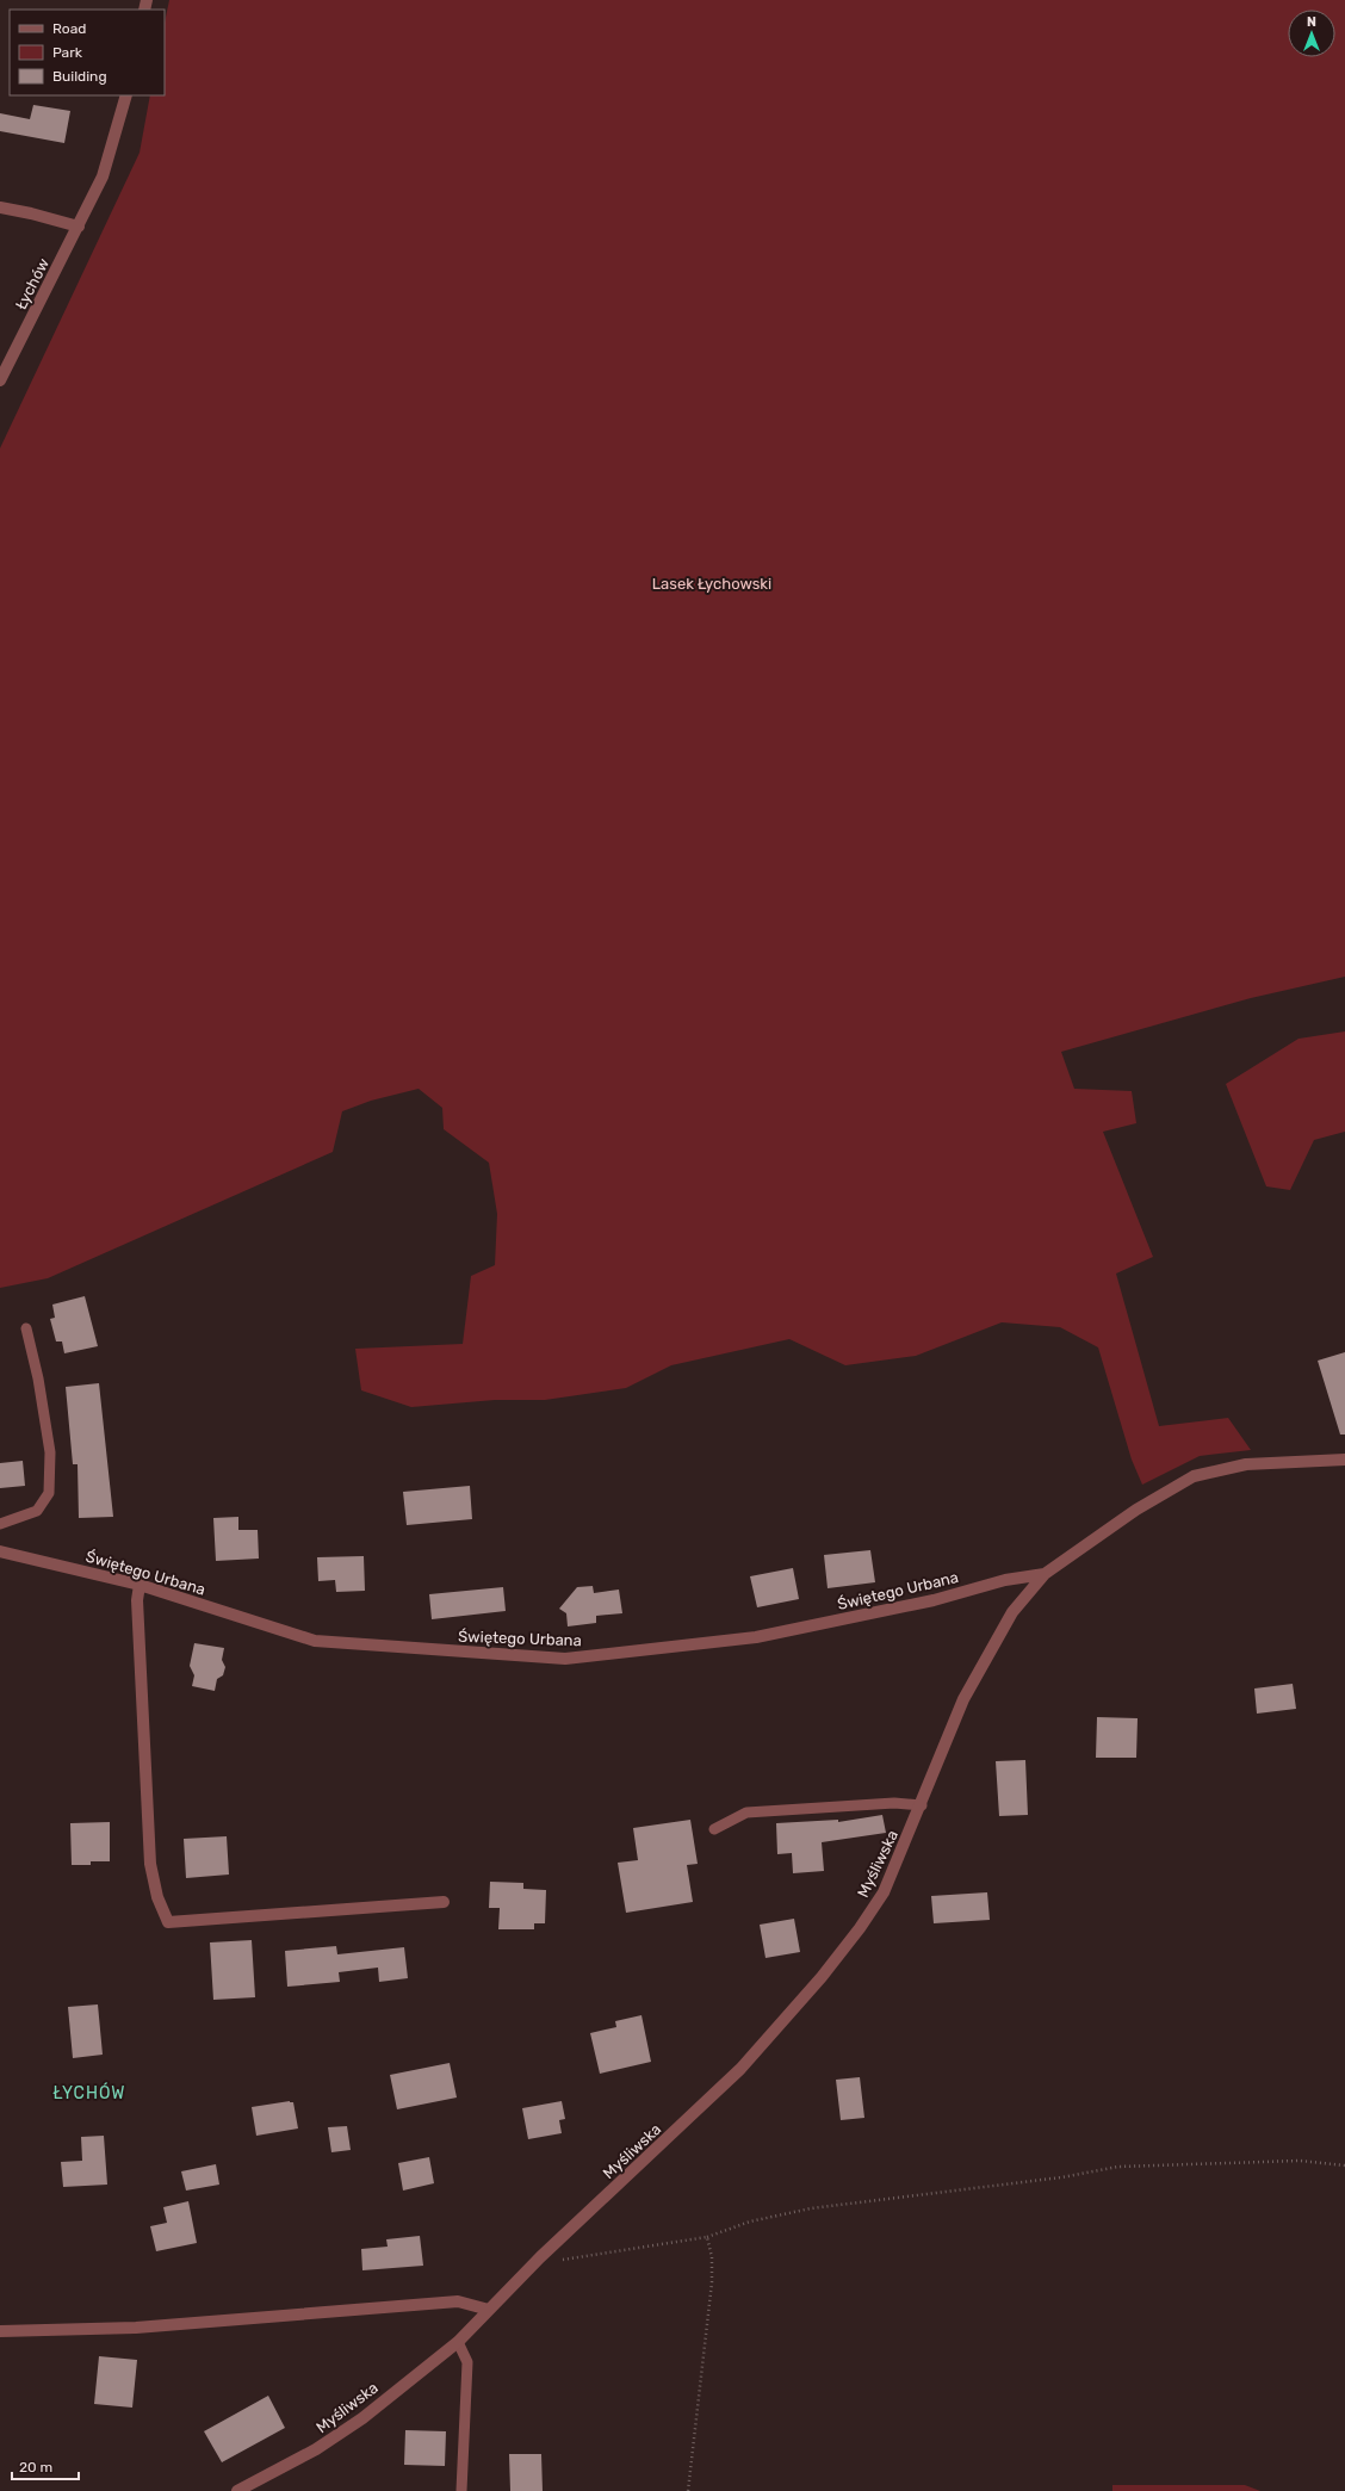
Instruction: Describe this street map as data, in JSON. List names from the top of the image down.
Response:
{
  "streets": {
    "street": ["Łychów", "Świętego Urbana", "Myśliwska"]
  },
  "crossings": [
    ["Świętego Urbana", "Myśliwska"]
  ],
  "districts": ["ŁYCHÓW"],
  "parks": ["Lasek Łychowski"],
  "legend": ["Road", "Park", "Building"],
  "scale_bar": "20 m",
  "north": "top"
}
